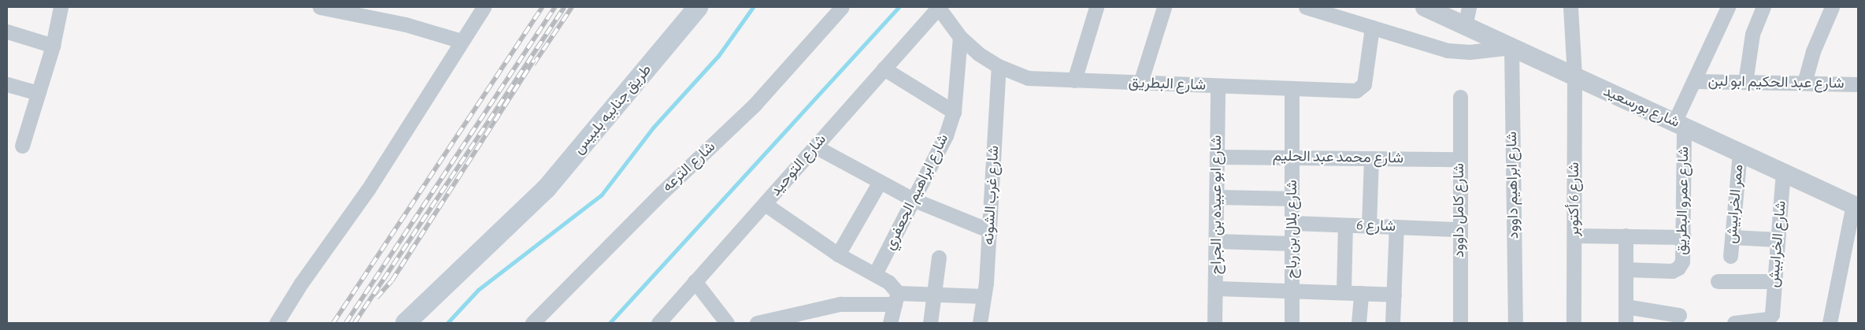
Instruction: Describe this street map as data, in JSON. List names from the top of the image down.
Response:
{
  "streets": {
    "main road": ["طريق جنابيه بلبيس"],
    "street": [
      "شارع عبد الحكيم ابو لبن",
      "شارع البطريق",
      "شارع بورسعيد",
      "شارع محمد عبد الحليم",
      "شارع التوحيد",
      "شارع الترعه",
      "شارع ابراهيم داوود",
      "شارع ابراهيم الجعفري",
      "شارع غرب الشونه",
      "شارع 6 أكتوبر",
      "شارع عمرو البطريق",
      "ممر الخرابيش",
      "شارع ابو عبيده بن الجراح",
      "شارع كامل داوود",
      "شارع 6",
      "شارع بلال بن رباح",
      "شارع الخرابيش"
    ]
  },
  "crossings": [
    ["شارع البطريق", "شارع التوحيد"],
    ["شارع البطريق", "شارع ابراهيم الجعفري"],
    ["شارع البطريق", "شارع غرب الشونه"],
    ["شارع البطريق", "شارع ابو عبيده بن الجراح"],
    ["شارع البطريق", "شارع بلال بن رباح"],
    ["شارع بورسعيد", "شارع ابراهيم داوود"],
    ["شارع بورسعيد", "شارع 6 أكتوبر"],
    ["شارع بورسعيد", "شارع عمرو البطريق"],
    ["شارع بورسعيد", "ممر الخرابيش"],
    ["شارع بورسعيد", "شارع الخرابيش"],
    ["شارع محمد عبد الحليم", "شارع ابو عبيده بن الجراح"],
    ["شارع محمد عبد الحليم", "شارع كامل داوود"],
    ["شارع محمد عبد الحليم", "شارع بلال بن رباح"],
    ["شارع كامل داوود", "شارع 6"],
    ["شارع 6", "شارع بلال بن رباح"]
  ]
}
